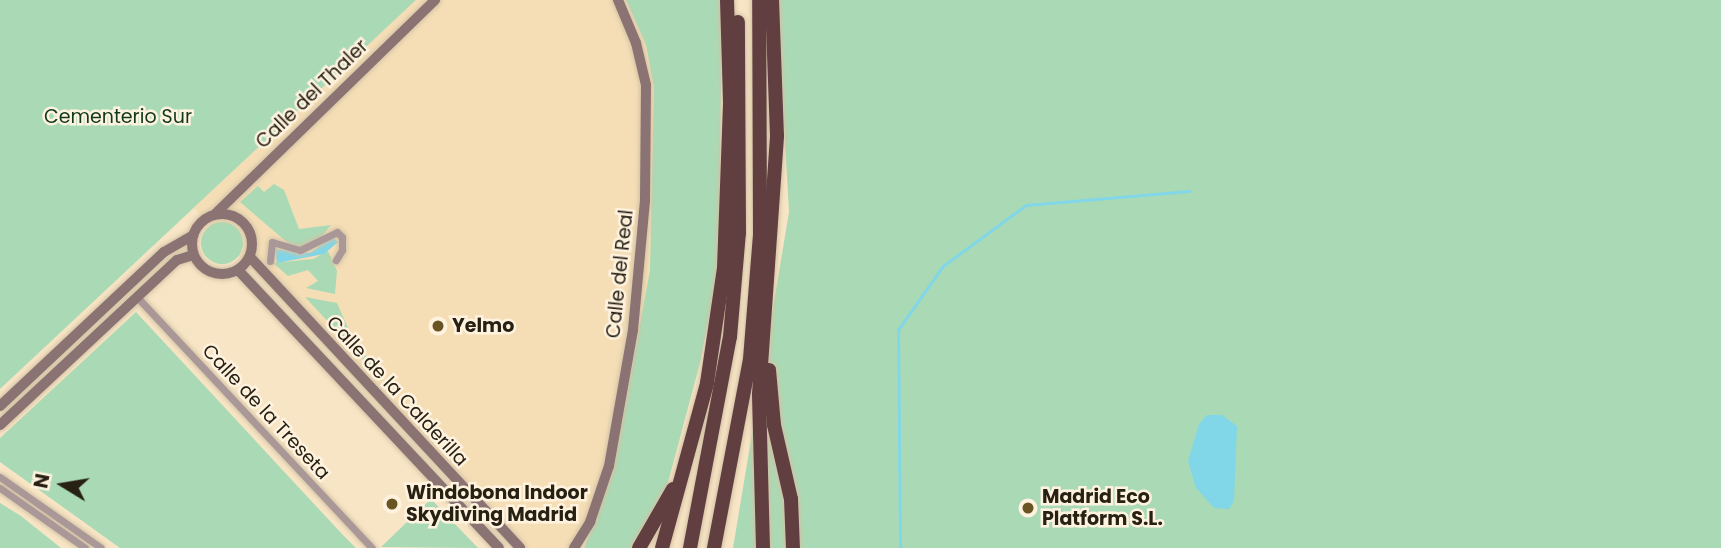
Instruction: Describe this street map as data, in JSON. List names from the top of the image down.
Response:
{
  "streets": {
    "street": [
      "Calle del Thaler",
      "Calle del Real",
      "Calle de la Calderilla",
      "Calle de la Treseta"
    ]
  },
  "crossings": [
    ["Calle del Thaler", "Calle de la Calderilla"]
  ],
  "parks": ["Cementerio Sur"],
  "places": ["Yelmo", "Windobona Indoor Skydiving Madrid", "Madrid Eco Platform S.L."],
  "north": "left"
}
